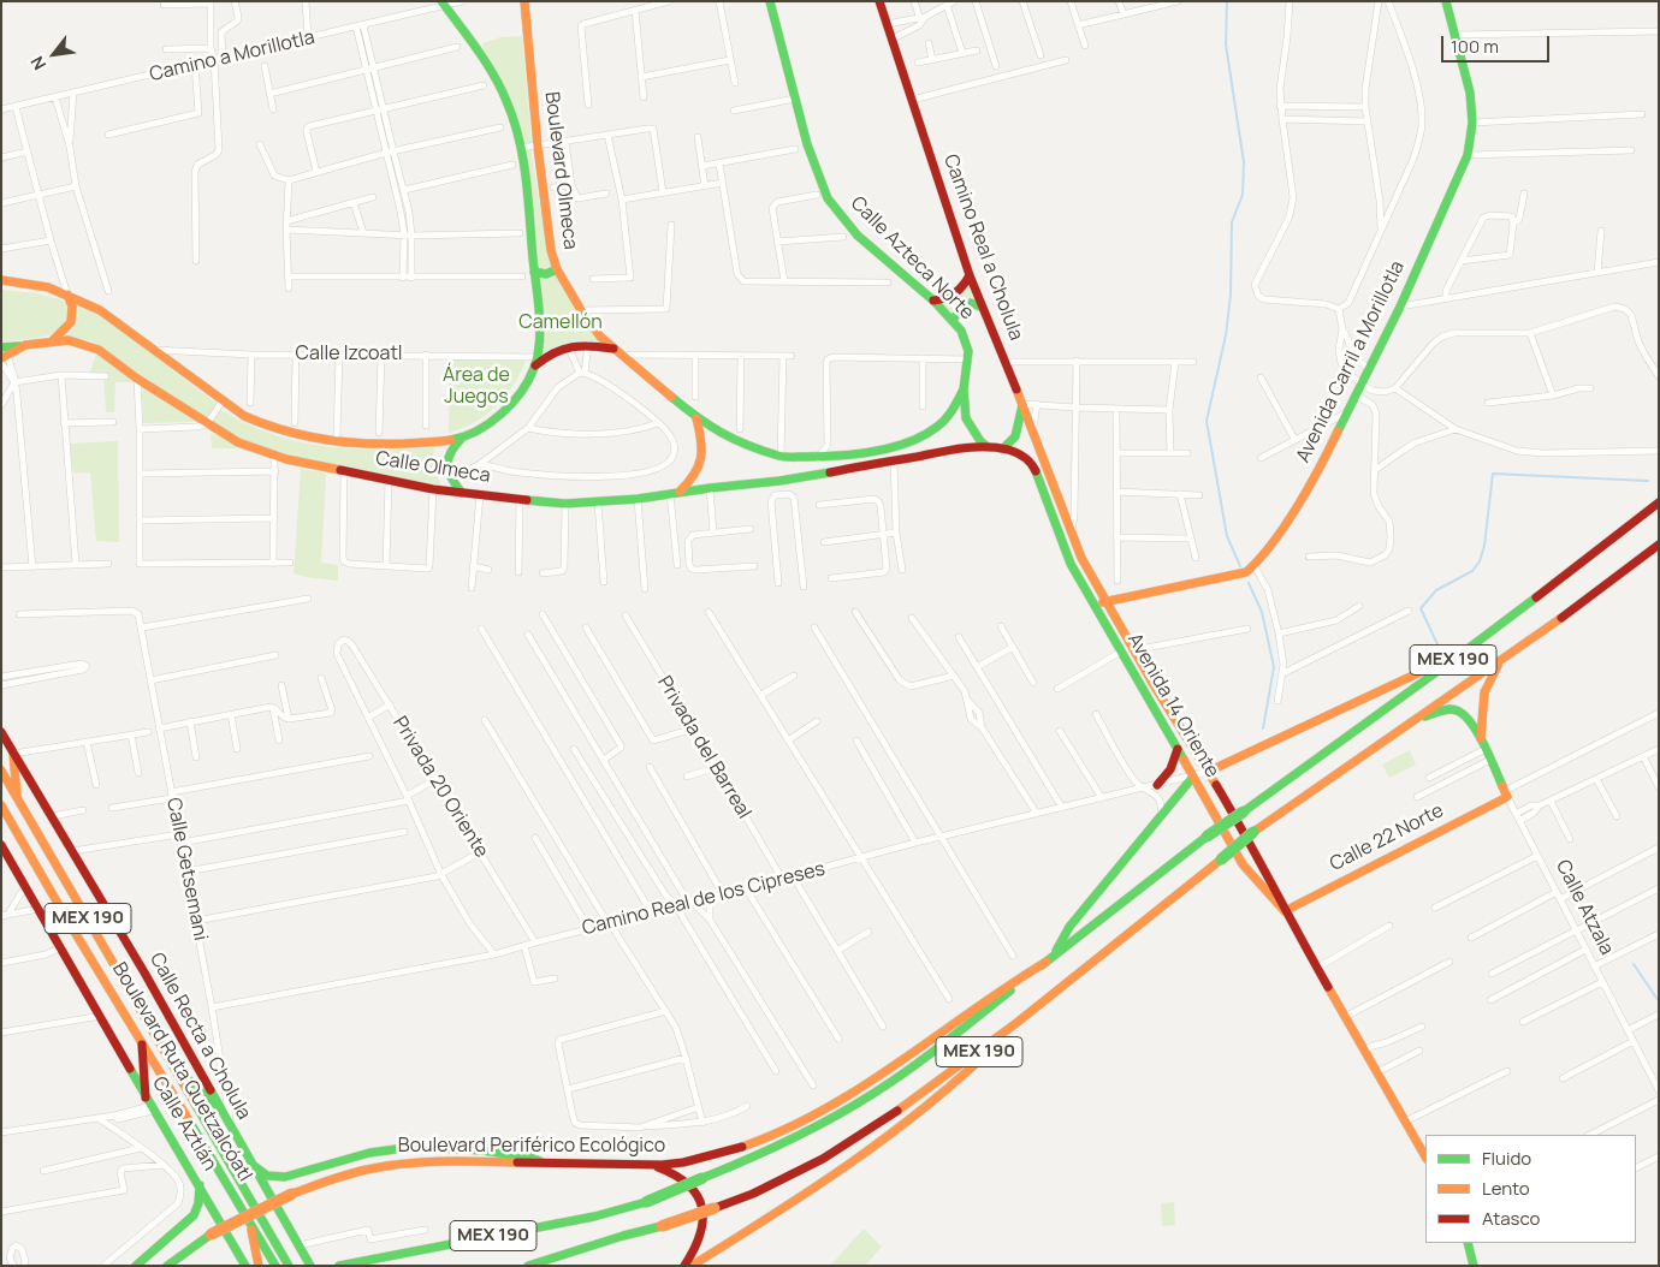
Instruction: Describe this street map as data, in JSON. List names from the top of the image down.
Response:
{
  "streets": {
    "main road": [
      "Boulevard Olmeca",
      "Camino Real a Cholula",
      "Calle Azteca Norte",
      "Avenida Carril a Morillotla",
      "Calle Olmeca",
      "MEX 190",
      "Avenida 14 Oriente",
      "Calle 22 Norte",
      "Calle Atzala",
      "Calle Recta a Cholula",
      "Boulevard Ruta Quetzalcóatl",
      "Calle Aztlán",
      "Boulevard Periférico Ecológico"
    ],
    "street": [
      "Camino a Morillotla",
      "Calle Izcoatl",
      "Privada del Barreal",
      "Privada 20 Oriente",
      "Calle Getsemani",
      "Camino Real de los Cipreses"
    ]
  },
  "crossings": [
    ["Boulevard Olmeca", "Calle Azteca Norte"],
    ["Camino Real a Cholula", "Avenida 14 Oriente"],
    ["Calle Azteca Norte", "Calle Olmeca"],
    ["Calle Izcoatl", "Calle Olmeca"],
    ["MEX 190", "Calle Atzala"],
    ["MEX 190", "Boulevard Periférico Ecológico"],
    ["Avenida 14 Oriente", "Calle 22 Norte"],
    ["Avenida 14 Oriente", "Camino Real de los Cipreses"],
    ["Privada del Barreal", "Camino Real de los Cipreses"],
    ["Privada 20 Oriente", "Camino Real de los Cipreses"],
    ["Calle 22 Norte", "Calle Atzala"],
    ["Calle Getsemani", "Camino Real de los Cipreses"],
    ["Calle Getsemani", "Calle Recta a Cholula"]
  ],
  "parks": ["Camellón", "Área de Juegos"],
  "legend": ["Fluido", "Lento", "Atasco"],
  "scale_bar": "100 m",
  "north": "bottom left"
}
